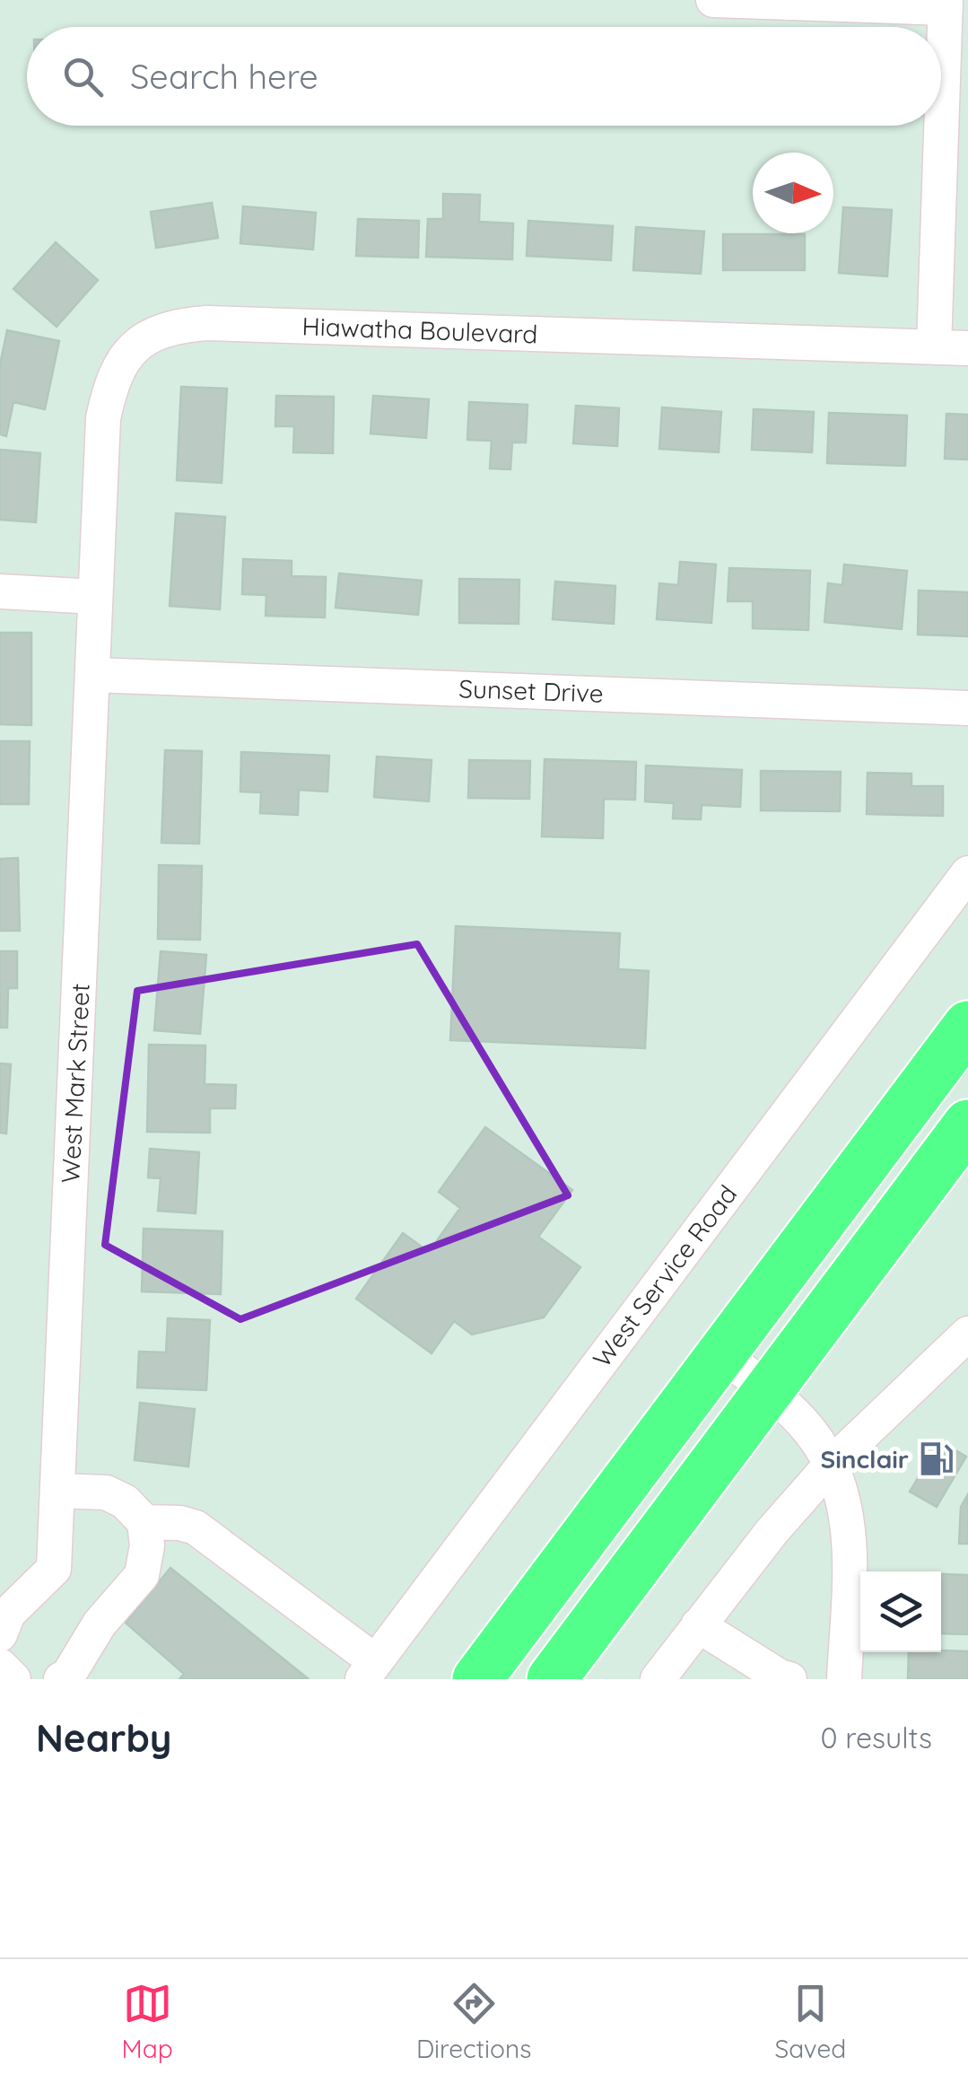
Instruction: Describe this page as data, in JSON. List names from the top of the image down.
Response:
{
  "streets": {
    "street": [
      "Hiawatha Boulevard",
      "Sunset Drive",
      "West Mark Street",
      "West Service Road"
    ]
  },
  "crossings": [
    ["Hiawatha Boulevard", "West Mark Street"],
    ["Sunset Drive", "West Mark Street"]
  ],
  "places": {
    "fuel station": ["Sinclair"]
  },
  "north": "right",
  "page": {
    "search": "Search here",
    "heading": ["Nearby", "0 results"],
    "nav": ["Map", "Directions", "Saved"]
  }
}
